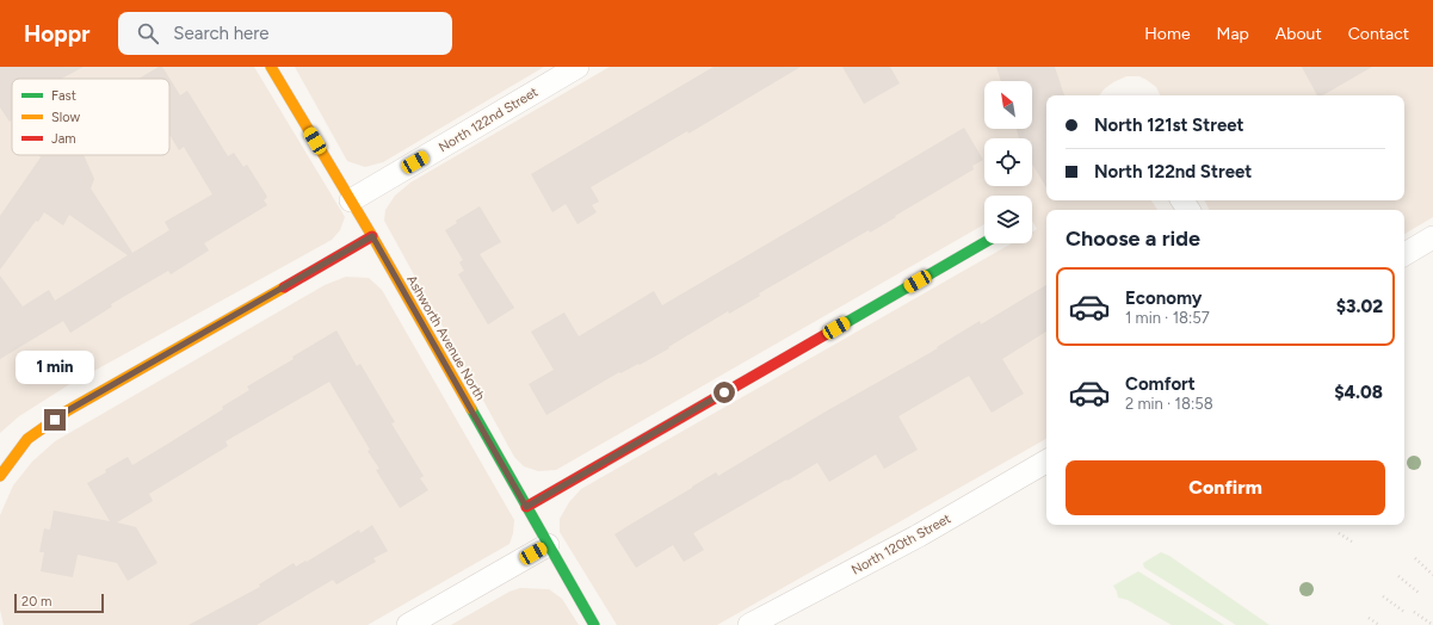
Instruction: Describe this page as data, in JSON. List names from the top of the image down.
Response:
{
  "streets": {
    "street": ["North 122nd Street", "Ashworth Avenue North", "North 120th Street"]
  },
  "crossings": [
    ["North 122nd Street", "Ashworth Avenue North"]
  ],
  "legend": ["Fast", "Slow", "Jam"],
  "scale_bar": "20 m",
  "north": "top left",
  "page": {
    "header": "Hoppr",
    "search": "Search here",
    "nav": [
      "Home",
      "Map",
      "About",
      "Contact"
    ],
    "banner": ["North 121st Street", "North 122nd Street"],
    "heading": "Choose a ride",
    "list": [
      {
        "name": "Economy",
        "note": "1 min · 18:57",
        "value": "$3.02"
      },
      {
        "name": "Comfort",
        "note": "2 min · 18:58",
        "value": "$4.08"
      }
    ],
    "bubble": "1 min",
    "buttons": "Confirm",
    "scale": "20 m"
  }
}
